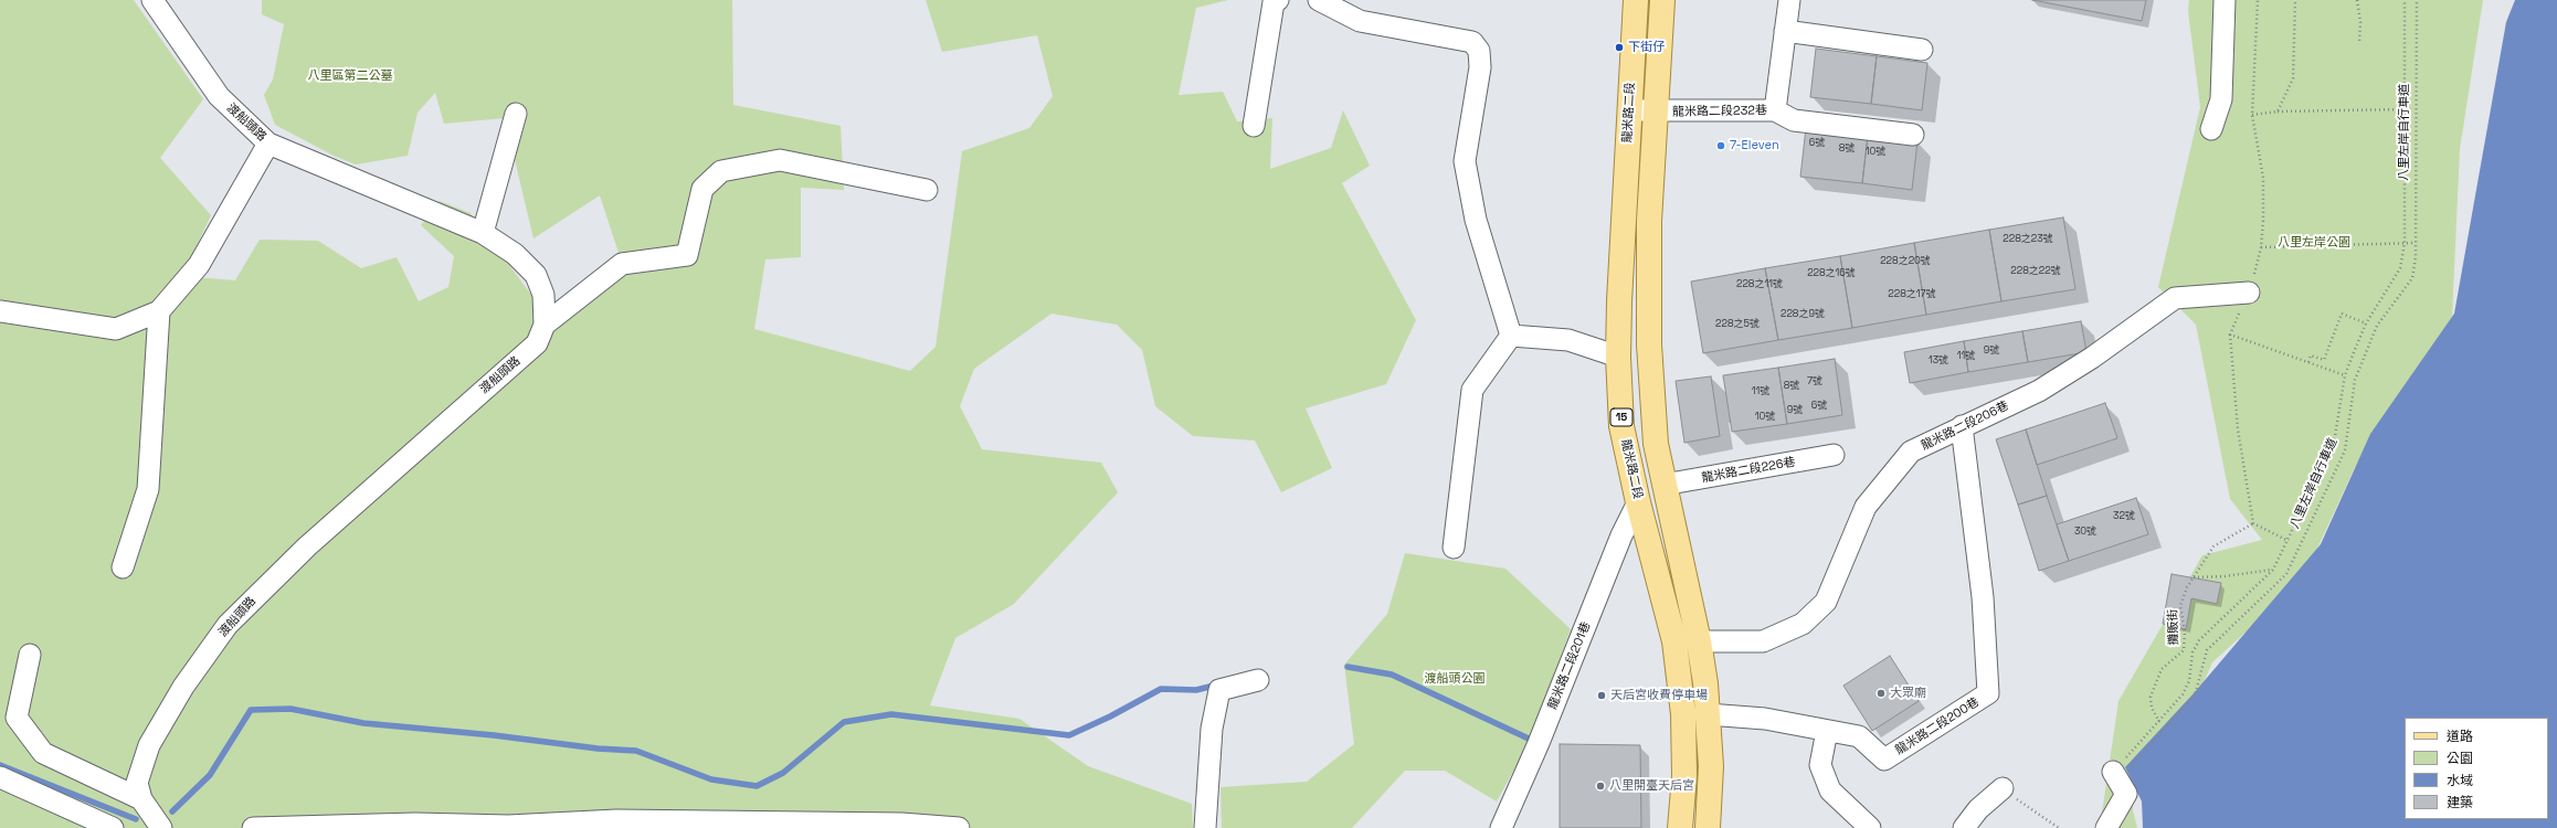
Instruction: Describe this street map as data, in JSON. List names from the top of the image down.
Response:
{
  "streets": {
    "main road": ["龍米路二段", "15"],
    "street": [
      "龍米路二段232巷",
      "渡船頭路",
      "龍米路二段206巷",
      "龍米路二段226巷",
      "龍米路二段201巷",
      "龍米路二段200巷"
    ],
    "path": ["八里左岸自行車道", "攤販街"]
  },
  "crossings": [
    ["龍米路二段232巷", "龍米路二段"],
    ["龍米路二段", "龍米路二段201巷"],
    ["八里左岸自行車道", "攤販街"],
    ["龍米路二段206巷", "龍米路二段200巷"]
  ],
  "parks": ["八里區第二公墓", "八里左岸公園", "渡船頭公園"],
  "places": [
    "下街仔",
    "7-Eleven",
    "大眾廟",
    "天后宮收費停車場",
    "八里開臺天后宮"
  ],
  "house_numbers": [
    "6號",
    "8號",
    "10號",
    "228之23號",
    "228之20號",
    "228之22號",
    "228之16號",
    "228之11號",
    "228之17號",
    "228之9號",
    "228之5號",
    "9號",
    "11號",
    "13號",
    "7號",
    "8號",
    "11號",
    "6號",
    "9號",
    "10號",
    "32號",
    "30號"
  ],
  "legend": [
    "道路",
    "公園",
    "水域",
    "建築"
  ]
}
